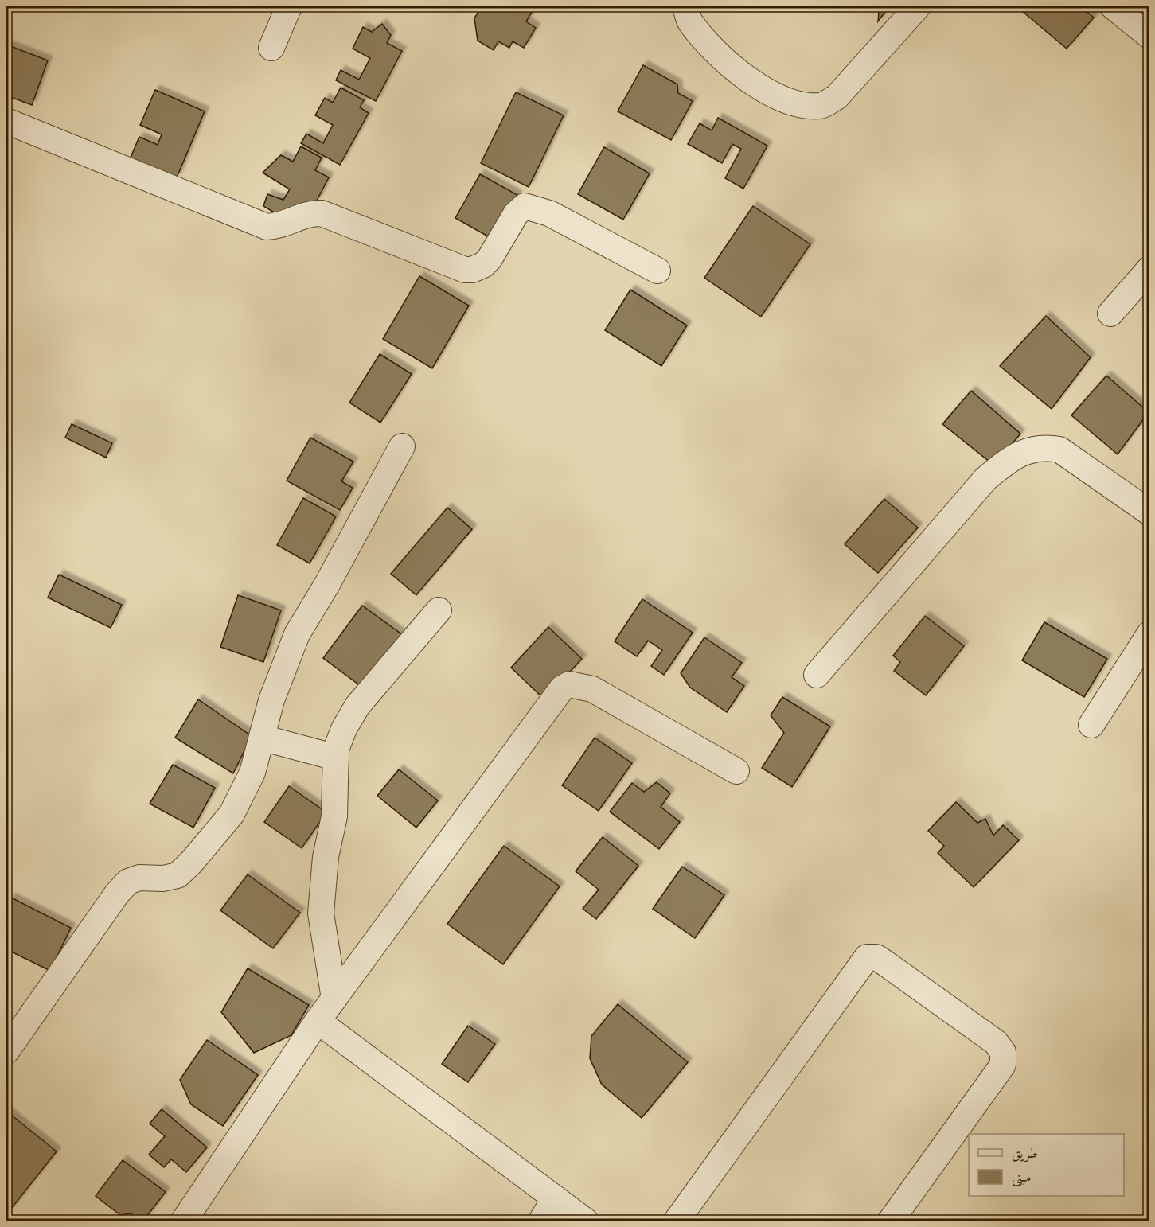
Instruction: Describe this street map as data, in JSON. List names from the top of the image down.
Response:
{
  "legend": ["طريق", "مبنى"]
}
